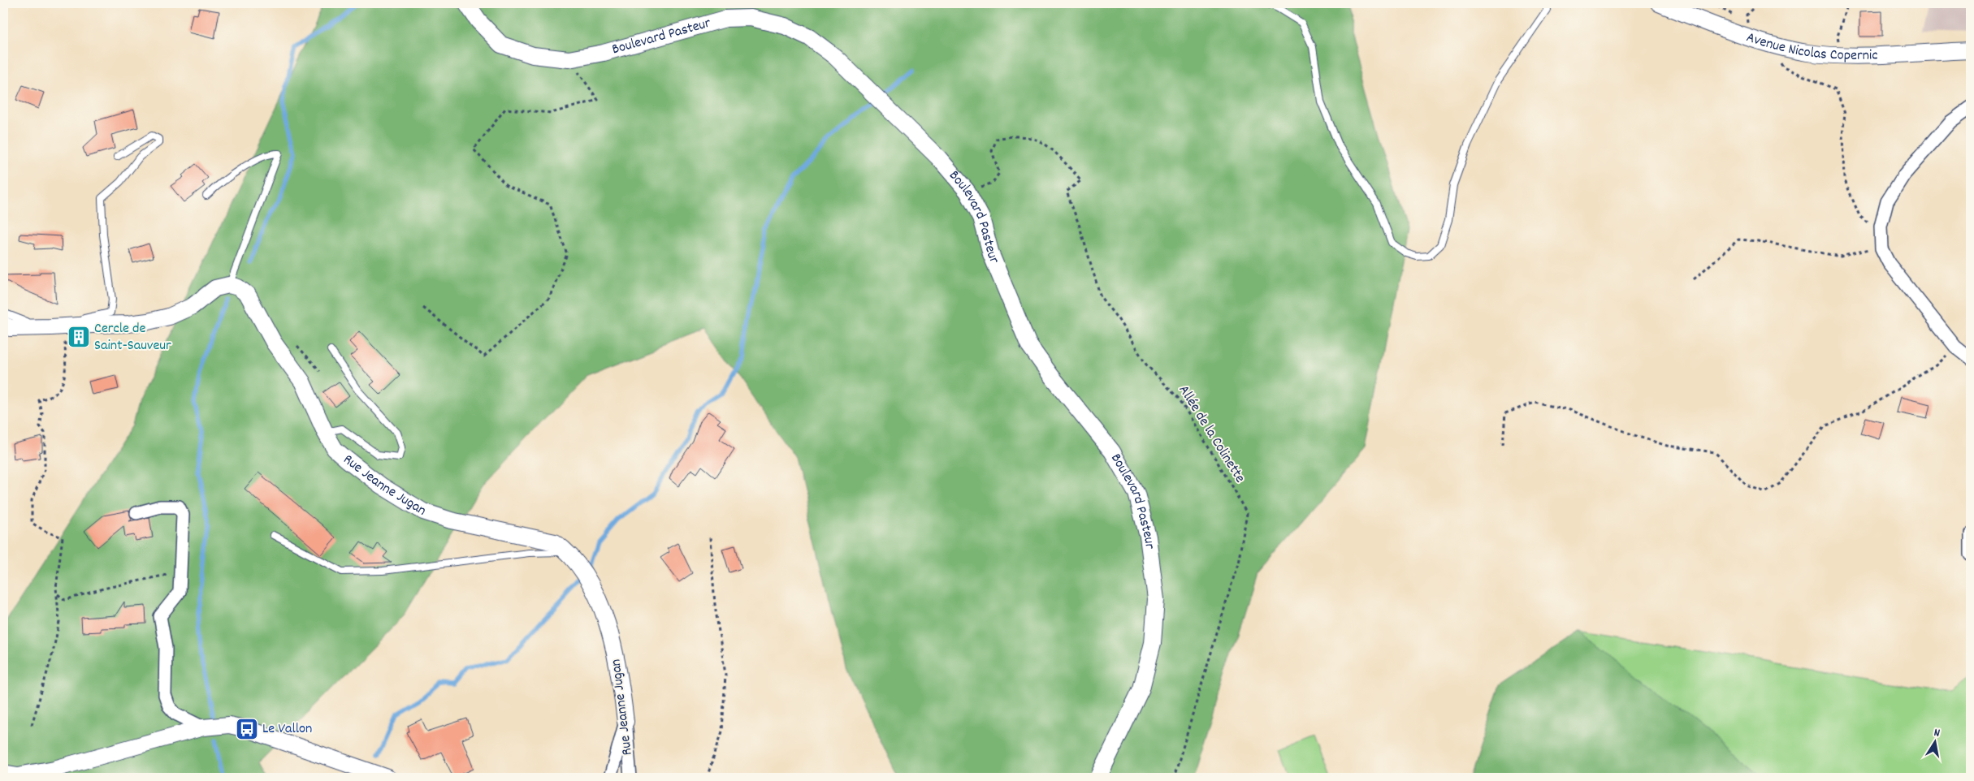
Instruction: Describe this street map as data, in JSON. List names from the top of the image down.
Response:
{
  "streets": {
    "main road": ["Boulevard Pasteur", "Avenue Nicolas Copernic", "Rue Jeanne Jugan"],
    "path": ["Allée de la Colinette"]
  },
  "crossings": [
    ["Boulevard Pasteur", "Allée de la Colinette"]
  ],
  "places": {
    "building": ["Cercle de Saint-Sauveur"],
    "bus stop": ["Le Vallon"]
  },
  "north": "top"
}
